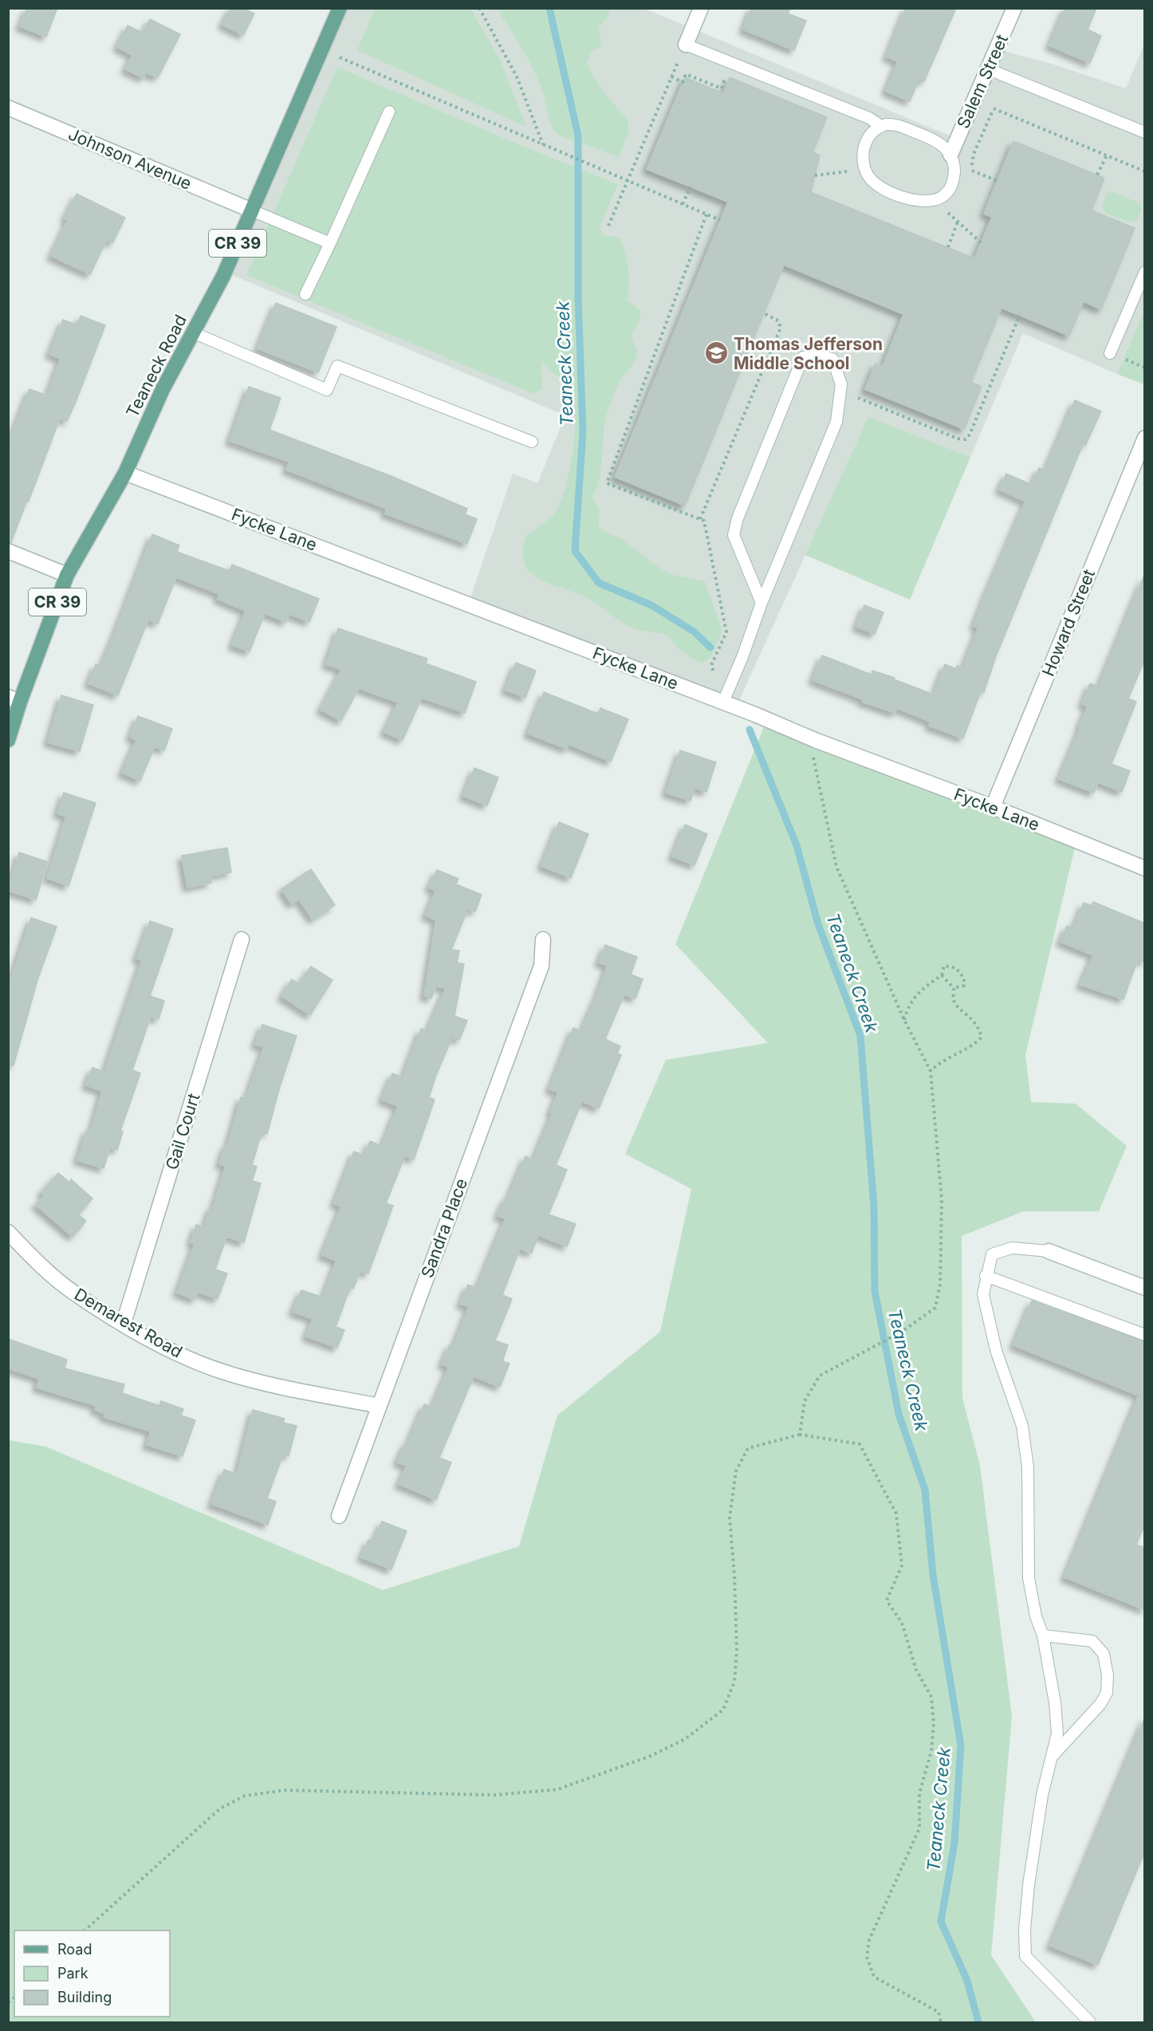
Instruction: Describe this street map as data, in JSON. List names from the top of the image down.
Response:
{
  "streets": {
    "main road": ["CR 39", "Teaneck Road"],
    "street": [
      "Salem Street",
      "Johnson Avenue",
      "Fycke Lane",
      "Howard Street",
      "Gail Court",
      "Sandra Place",
      "Demarest Road"
    ]
  },
  "crossings": [
    ["Johnson Avenue", "Teaneck Road"],
    ["Teaneck Road", "Fycke Lane"],
    ["Fycke Lane", "Howard Street"],
    ["Gail Court", "Demarest Road"],
    ["Sandra Place", "Demarest Road"]
  ],
  "water": ["Teaneck Creek"],
  "places": {
    "school or university": ["Thomas Jefferson Middle School"]
  },
  "legend": ["Road", "Park", "Building"]
}
